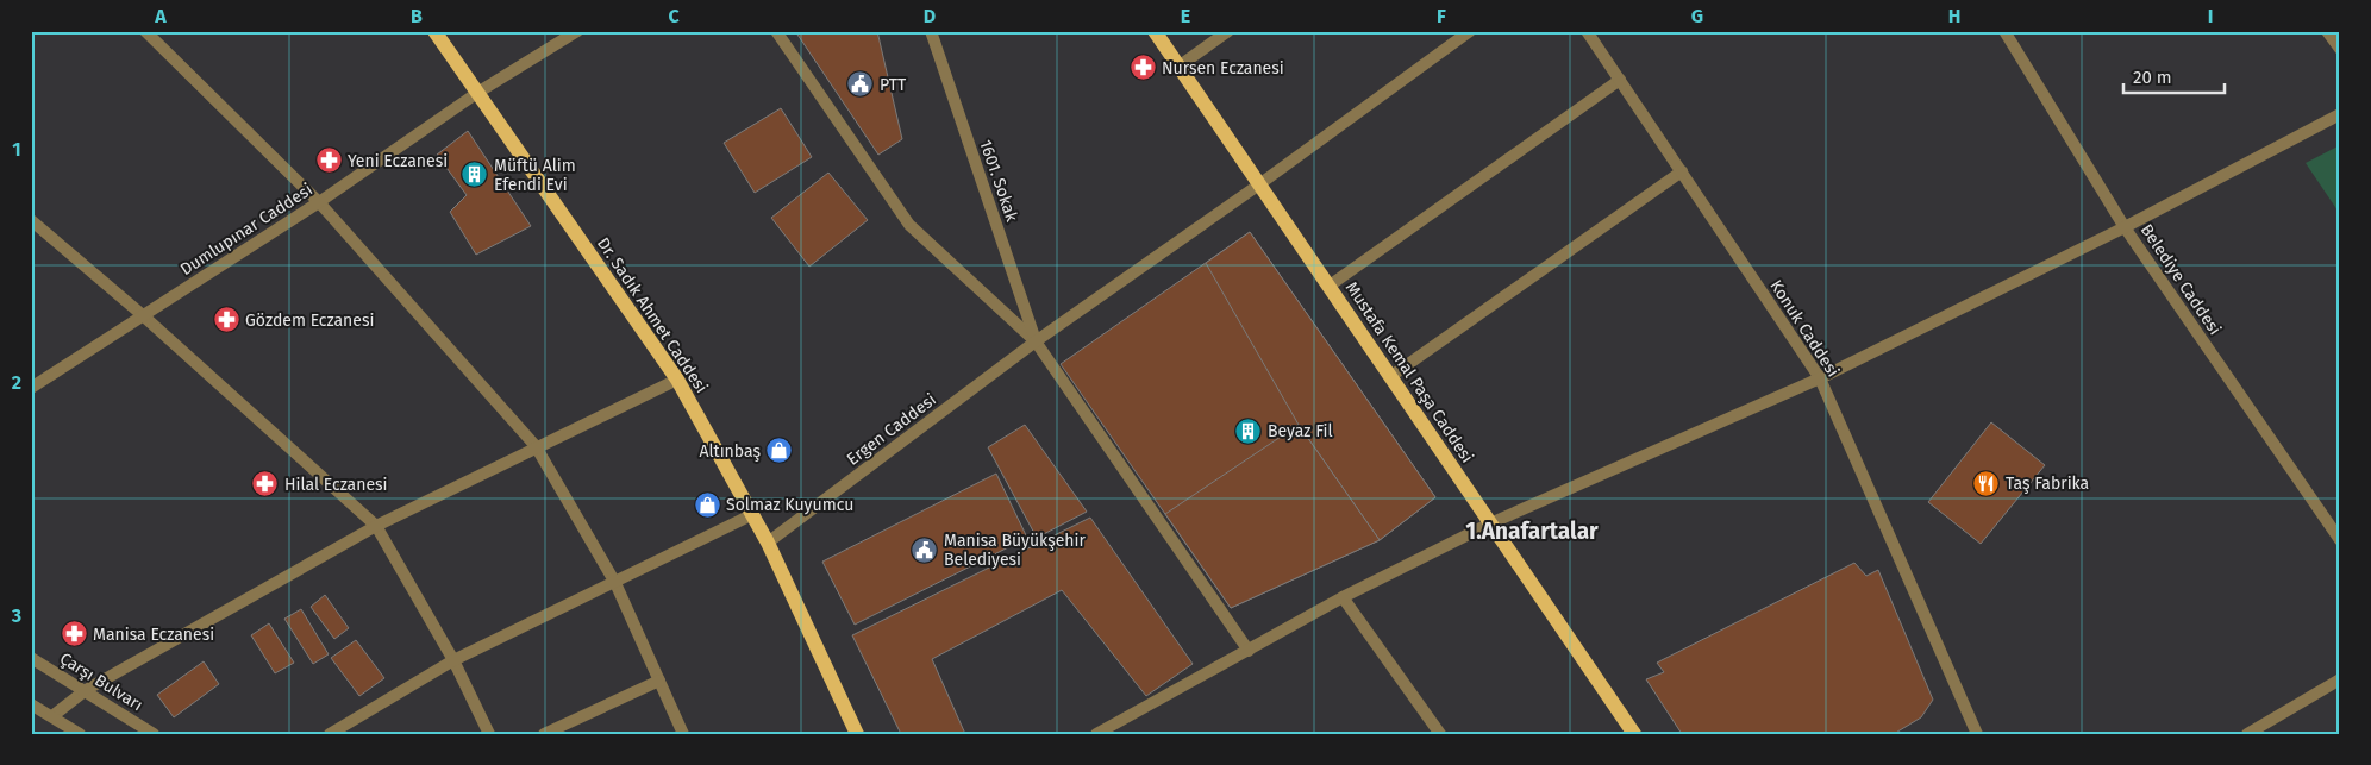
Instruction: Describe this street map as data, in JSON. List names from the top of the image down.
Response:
{
  "streets": {
    "main road": ["Dr. Sadık Ahmet Caddesi", "Mustafa Kemal Paşa Caddesi"],
    "street": [
      "1601. Sokak",
      "Dumlupınar Caddesi",
      "Belediye Caddesi",
      "Konuk Caddesi",
      "Ergen Caddesi",
      "Çarşı Bulvarı"
    ]
  },
  "crossings": [
    ["1601. Sokak", "Ergen Caddesi"],
    ["Dumlupınar Caddesi", "Dr. Sadık Ahmet Caddesi"],
    ["Dr. Sadık Ahmet Caddesi", "Ergen Caddesi"],
    ["Mustafa Kemal Paşa Caddesi", "Ergen Caddesi"]
  ],
  "districts": ["1.Anafartalar"],
  "places": {
    "pharmacy": [
      "Nursen Eczanesi",
      "Yeni Eczanesi",
      "Gözdem Eczanesi",
      "Hilal Eczanesi",
      "Manisa Eczanesi"
    ],
    "public building": ["PTT", "Manisa Büyükşehir Belediyesi"],
    "building": ["Müftü Alim Efendi Evi", "Beyaz Fil"],
    "shop": ["Altınbaş", "Solmaz Kuyumcu"],
    "restaurant": ["Taş Fabrika"]
  },
  "scale_bar": "20 m",
  "grid": {
    "columns": [
      "A",
      "B",
      "C",
      "D",
      "E",
      "F",
      "G",
      "H",
      "I"
    ],
    "rows": ["1", "2", "3"]
  }
}
